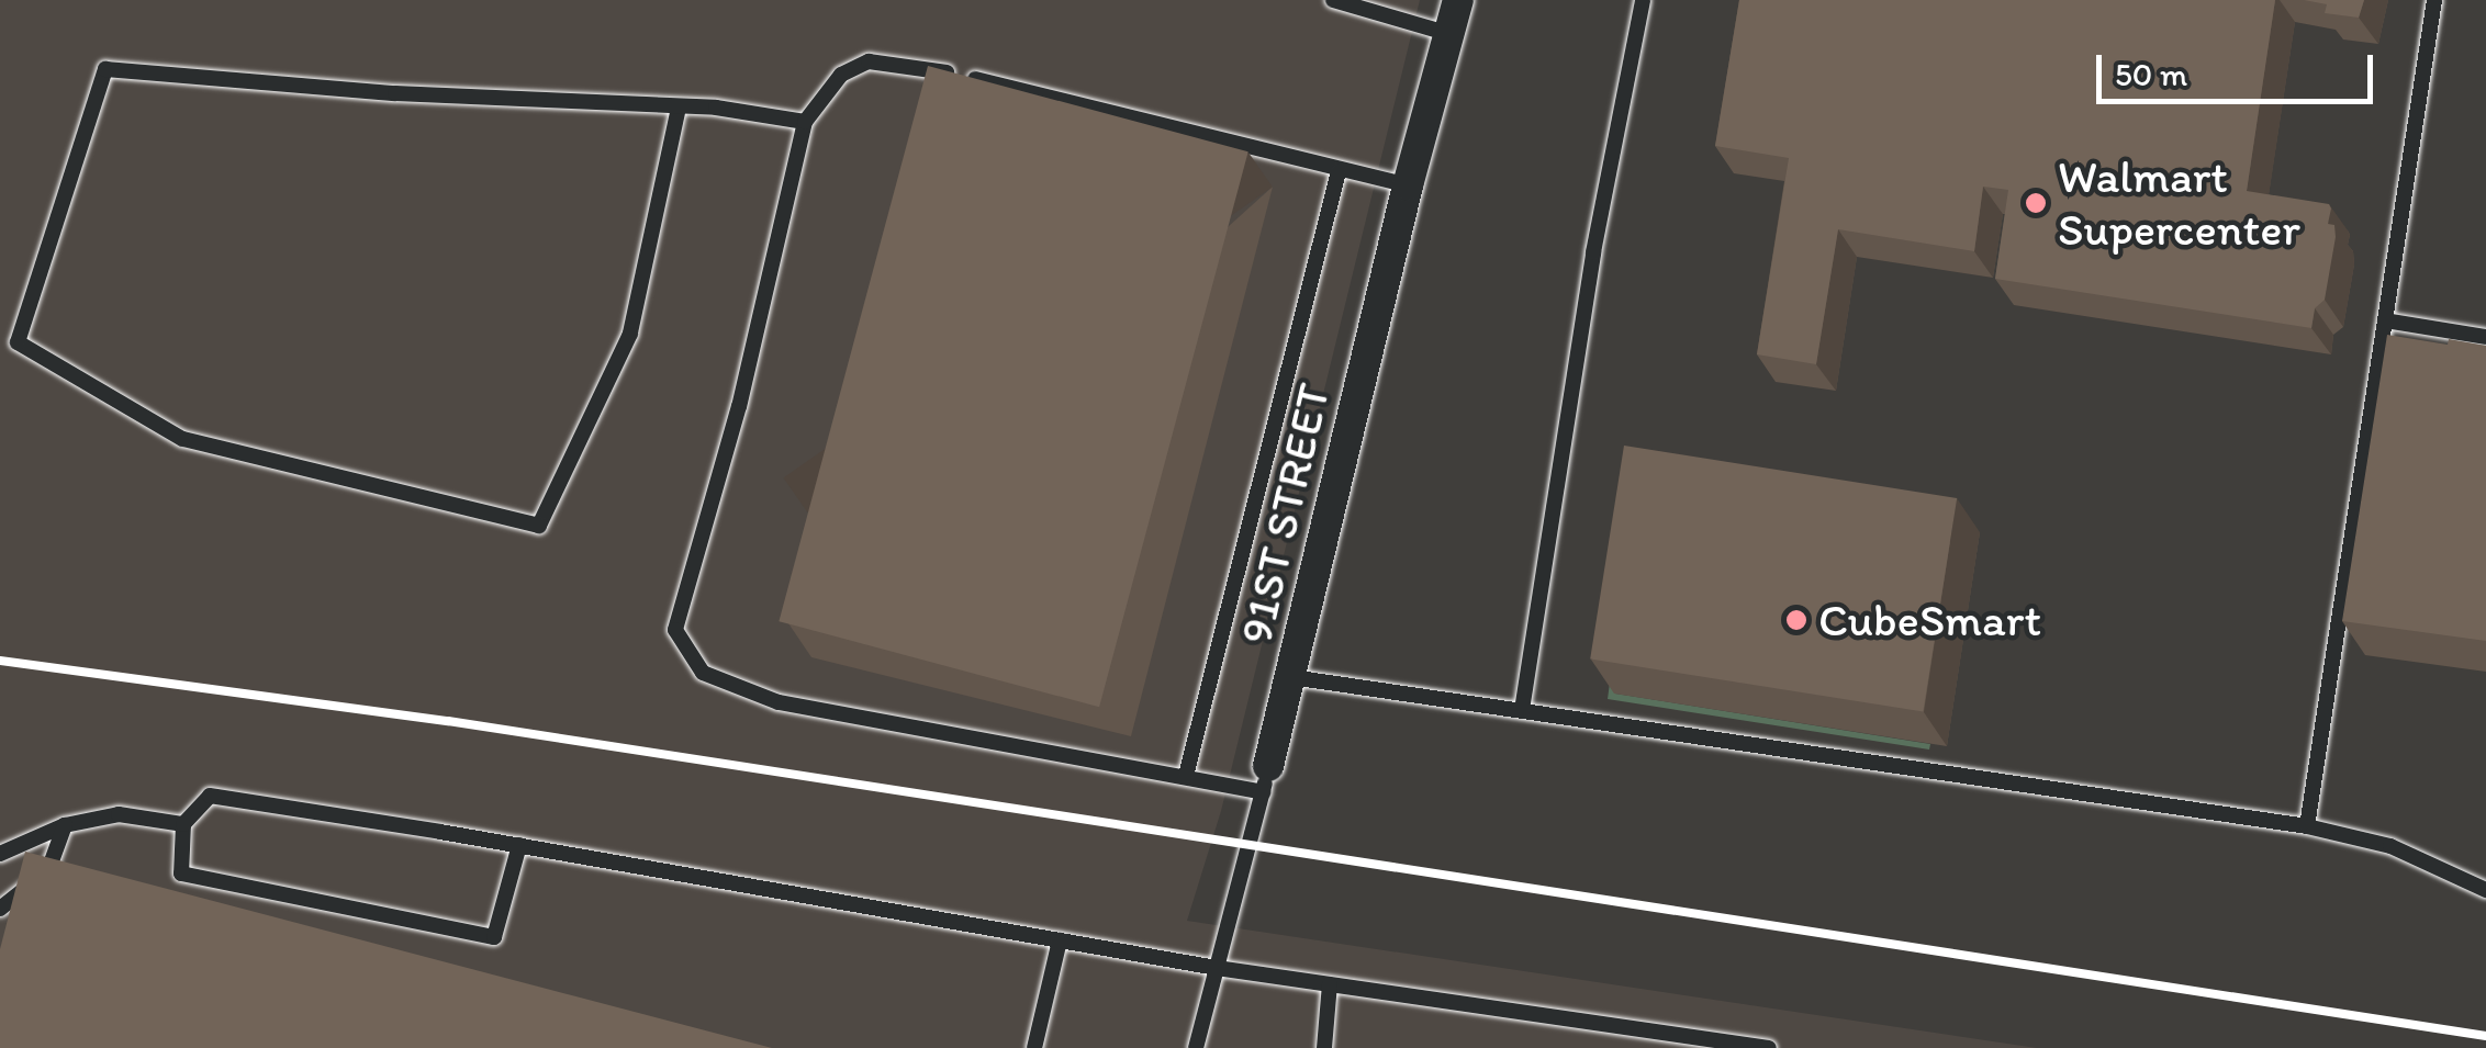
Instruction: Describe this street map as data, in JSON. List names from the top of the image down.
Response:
{
  "streets": {
    "street": ["91ST STREET"]
  },
  "places": ["Walmart Supercenter", "CubeSmart"],
  "scale_bar": "50 m"
}
